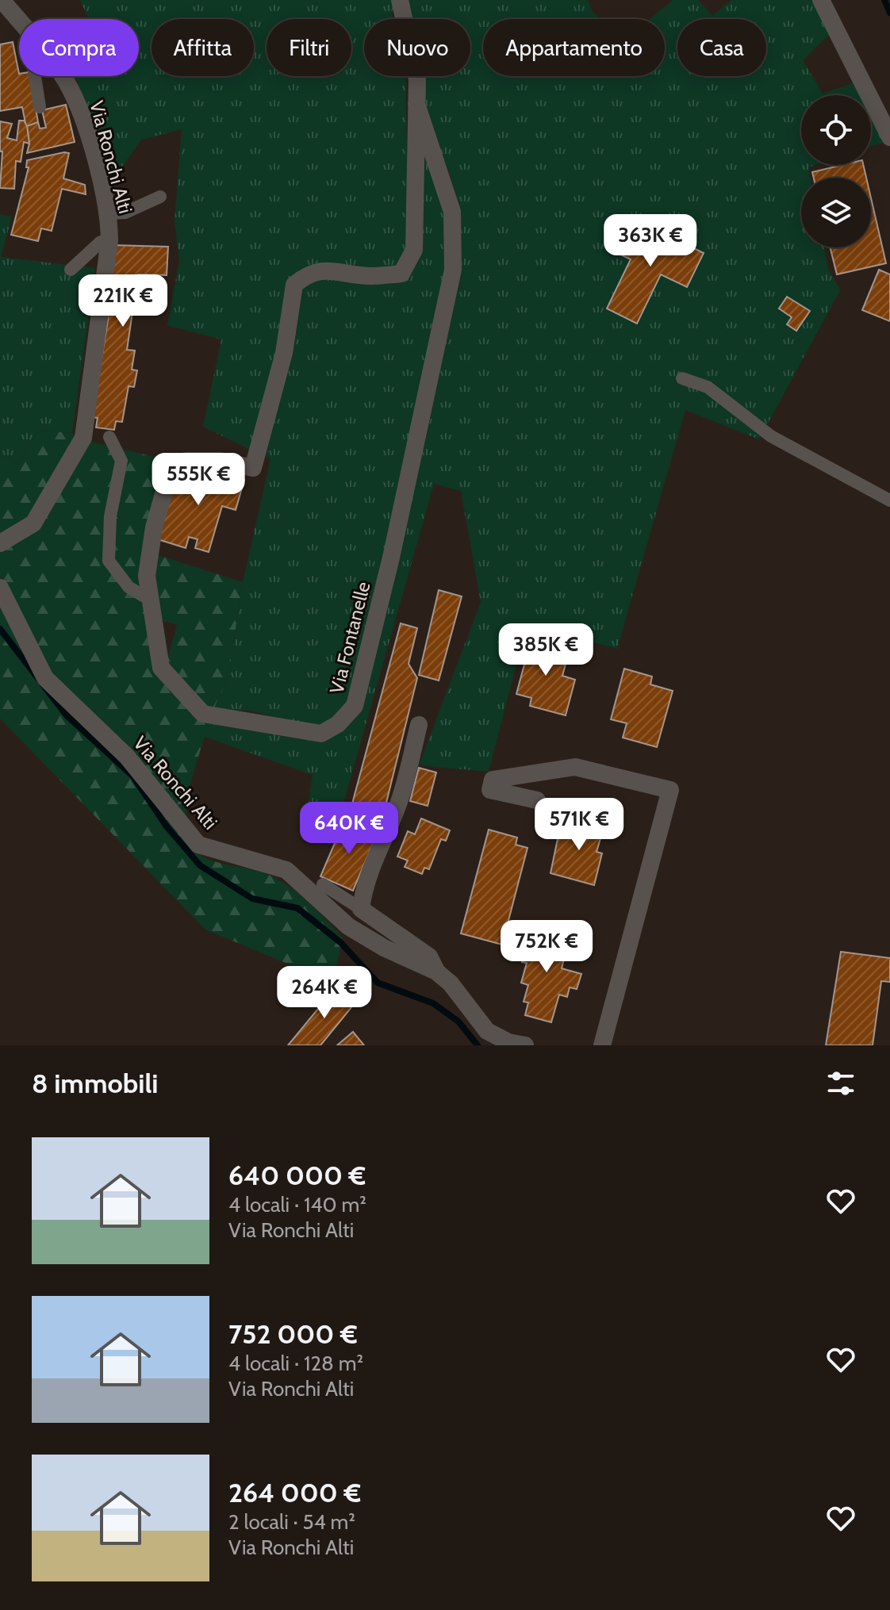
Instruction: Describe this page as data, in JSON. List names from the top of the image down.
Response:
{
  "streets": {
    "street": ["Via Ronchi Alti", "Via Fontanelle"]
  },
  "page": {
    "chip": [
      "Compra",
      "Affitta",
      "Filtri",
      "Nuovo",
      "Appartamento",
      "Casa"
    ],
    "price": [
      "363K €",
      "221K €",
      "555K €",
      "385K €",
      "571K €",
      "640K €",
      "752K €",
      "264K €"
    ],
    "heading": "8 immobili",
    "list": [
      {
        "name": "640 000 €",
        "note": "4 locali · 140 m² · Via Ronchi Alti"
      },
      {
        "name": "752 000 €",
        "note": "4 locali · 128 m² · Via Ronchi Alti"
      },
      {
        "name": "264 000 €",
        "note": "2 locali · 54 m² · Via Ronchi Alti"
      }
    ]
  }
}
